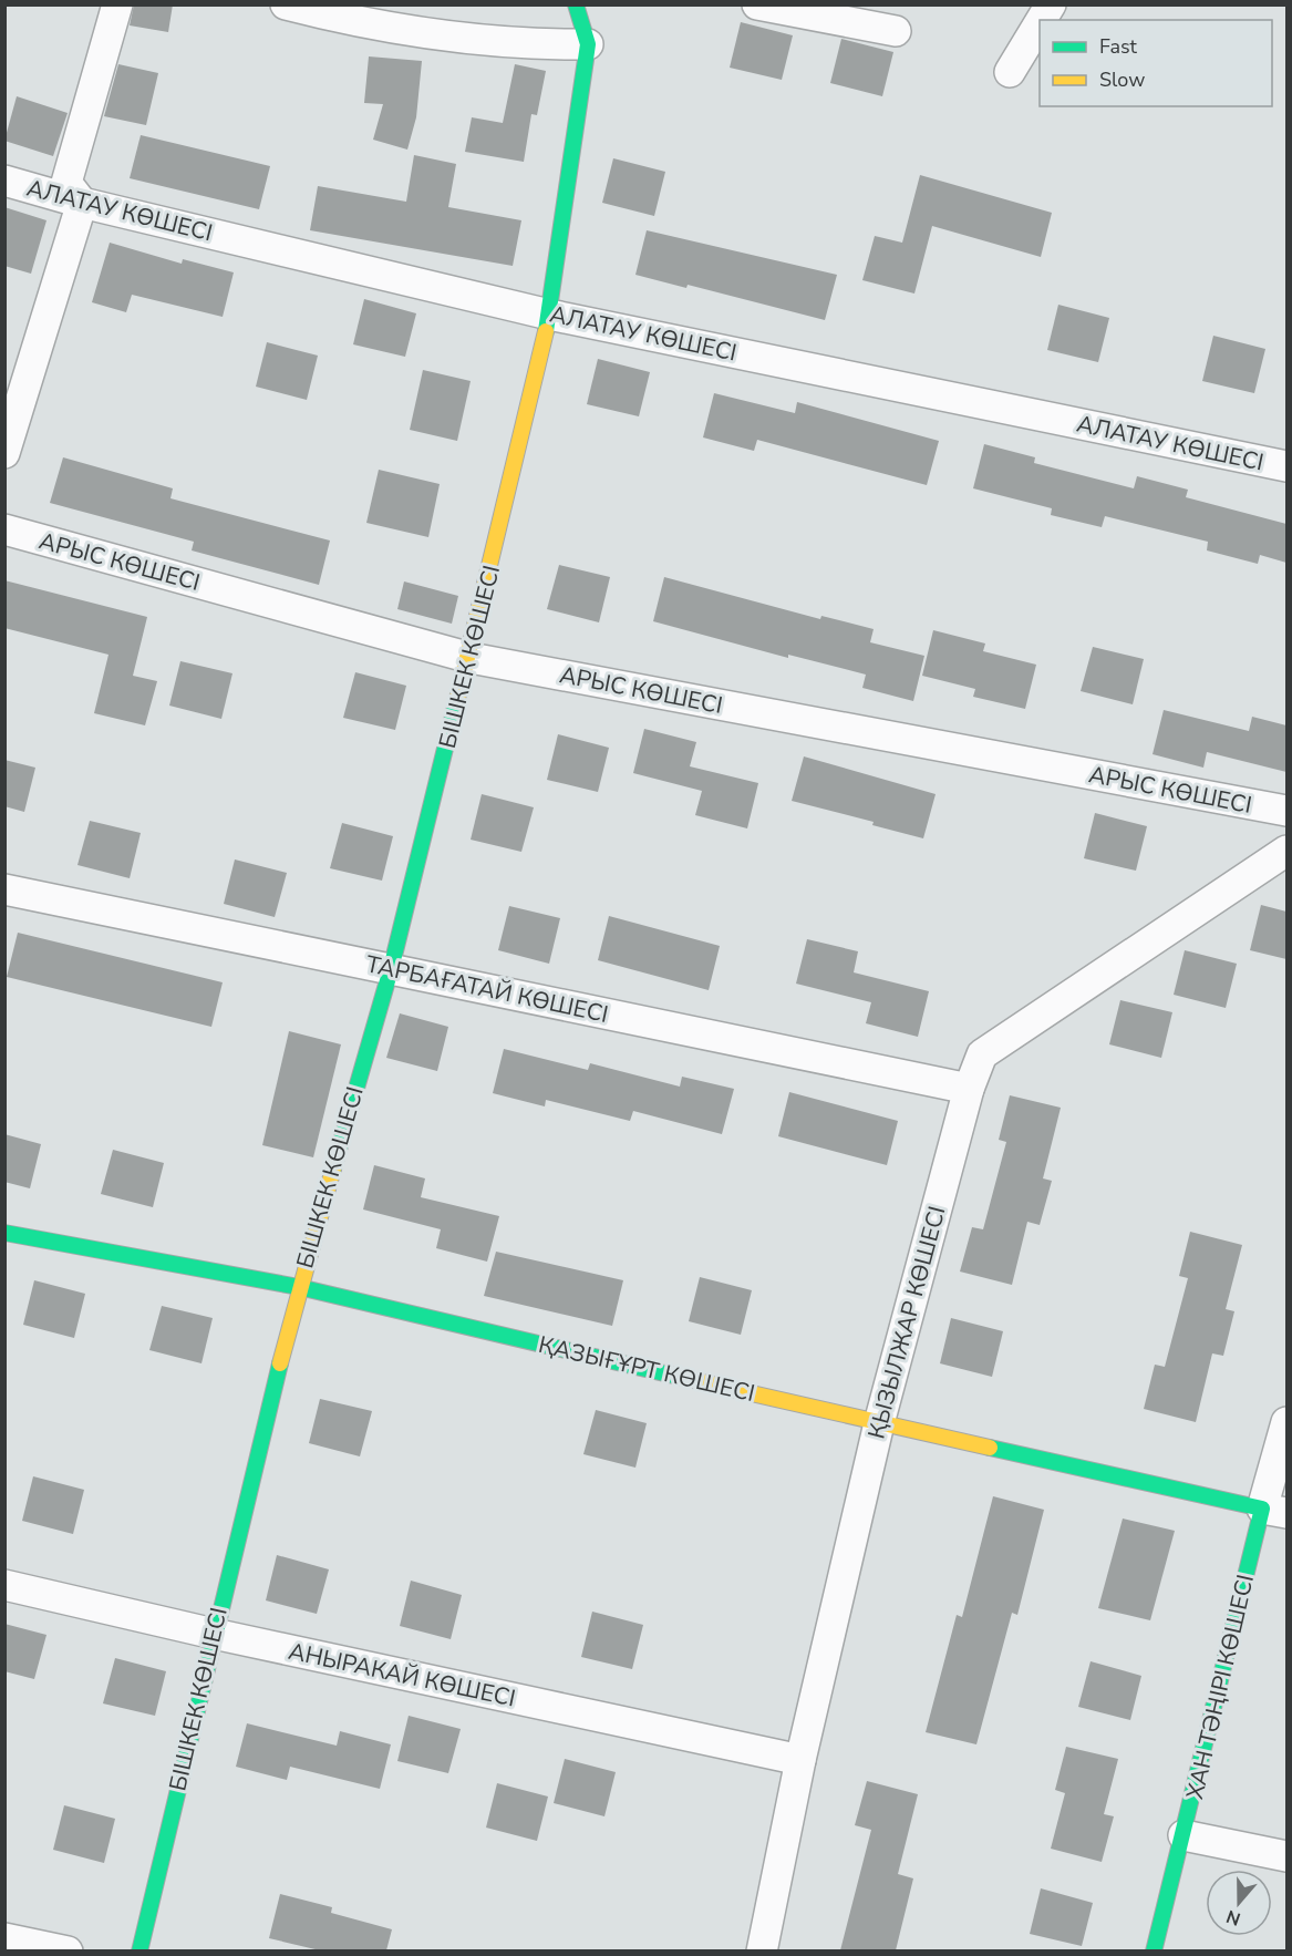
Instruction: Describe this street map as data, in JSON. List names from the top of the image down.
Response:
{
  "streets": {
    "street": [
      "АЛАТАУ КӨШЕСІ",
      "АРЫС КӨШЕСІ",
      "БІШКЕК КӨШЕСІ",
      "ТАРБАҒАТАЙ КӨШЕСІ",
      "ҚЫЗЫЛЖАР КӨШЕСІ",
      "ҚАЗЫҒҰРТ КӨШЕСІ",
      "АНЫРАКАЙ КӨШЕСІ",
      "ХАН ТӘҢІРІ КӨШЕСІ"
    ]
  },
  "crossings": [
    ["АЛАТАУ КӨШЕСІ", "БІШКЕК КӨШЕСІ"],
    ["АРЫС КӨШЕСІ", "БІШКЕК КӨШЕСІ"],
    ["БІШКЕК КӨШЕСІ", "ТАРБАҒАТАЙ КӨШЕСІ"],
    ["БІШКЕК КӨШЕСІ", "ҚАЗЫҒҰРТ КӨШЕСІ"],
    ["БІШКЕК КӨШЕСІ", "АНЫРАКАЙ КӨШЕСІ"],
    ["ТАРБАҒАТАЙ КӨШЕСІ", "ҚЫЗЫЛЖАР КӨШЕСІ"],
    ["ҚЫЗЫЛЖАР КӨШЕСІ", "ҚАЗЫҒҰРТ КӨШЕСІ"],
    ["ҚЫЗЫЛЖАР КӨШЕСІ", "АНЫРАКАЙ КӨШЕСІ"],
    ["ҚАЗЫҒҰРТ КӨШЕСІ", "ХАН ТӘҢІРІ КӨШЕСІ"]
  ],
  "legend": ["Fast", "Slow"],
  "north": "bottom"
}
